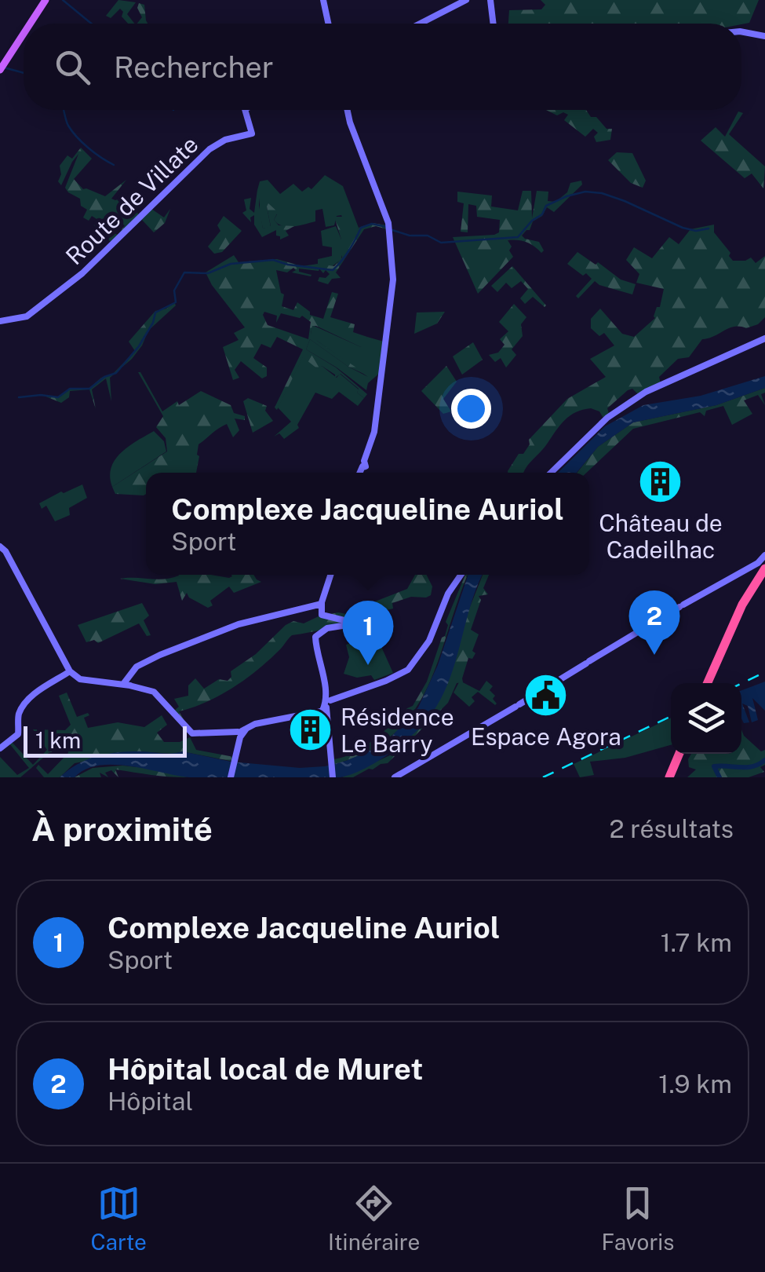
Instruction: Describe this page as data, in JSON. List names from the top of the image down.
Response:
{
  "streets": {
    "main road": ["Route de Villate"]
  },
  "places": {
    "building": ["Château de Cadeilhac", "Résidence Le Barry"],
    "public building": ["Espace Agora"]
  },
  "scale_bar": "1 km",
  "page": {
    "search": "Rechercher",
    "popup": ["Complexe Jacqueline Auriol", "Sport"],
    "pins": ["2", "1"],
    "scale": "1 km",
    "heading": ["À proximité", "2 résultats"],
    "list": [
      {
        "mark": "1",
        "name": "Complexe Jacqueline Auriol",
        "note": "Sport",
        "value": "1.7 km"
      },
      {
        "mark": "2",
        "name": "Hôpital local de Muret",
        "note": "Hôpital",
        "value": "1.9 km"
      }
    ],
    "nav": ["Carte", "Itinéraire", "Favoris"]
  }
}
